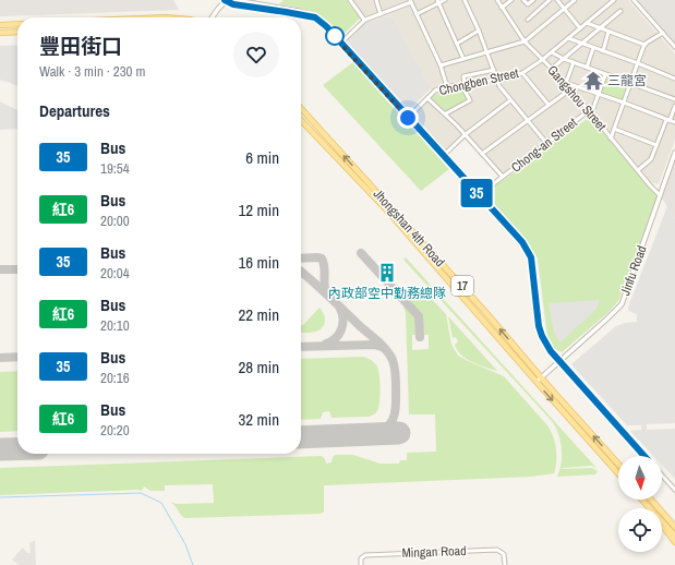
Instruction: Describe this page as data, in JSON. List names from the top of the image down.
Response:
{
  "streets": {
    "main road": ["Jhongshan 4th Road", "17"],
    "street": [
      "Chongben Street",
      "Gangshou Street",
      "Chong-an Street",
      "Jinfu Road",
      "Mingan Road"
    ]
  },
  "crossings": [
    ["Chongben Street", "Gangshou Street"],
    ["Gangshou Street", "Chong-an Street"],
    ["Gangshou Street", "Jinfu Road"],
    ["Jhongshan 4th Road", "Jinfu Road"]
  ],
  "places": {
    "temple": ["三龍宮"],
    "building": ["內政部空中勤務總隊"]
  },
  "lines": ["bus line 35"],
  "north": "bottom",
  "page": {
    "on_map": "35",
    "heading": [
      ["豐田街口", "Walk · 3 min · 230 m"],
      "Departures"
    ],
    "list": [
      {
        "mark": "35",
        "name": "Bus",
        "note": "19:54",
        "value": "6 min"
      },
      {
        "mark": "紅6",
        "name": "Bus",
        "note": "20:00",
        "value": "12 min"
      },
      {
        "mark": "35",
        "name": "Bus",
        "note": "20:04",
        "value": "16 min"
      },
      {
        "mark": "紅6",
        "name": "Bus",
        "note": "20:10",
        "value": "22 min"
      },
      {
        "mark": "35",
        "name": "Bus",
        "note": "20:16",
        "value": "28 min"
      },
      {
        "mark": "紅6",
        "name": "Bus",
        "note": "20:20",
        "value": "32 min"
      }
    ]
  }
}
